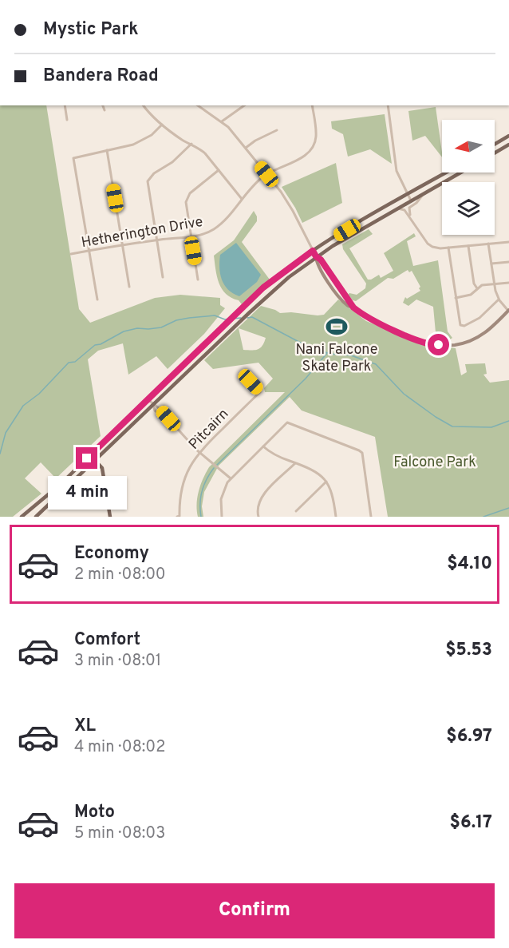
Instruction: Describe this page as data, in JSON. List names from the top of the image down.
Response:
{
  "streets": {
    "street": ["Hetherington Drive", "Pitcairn"]
  },
  "parks": ["Falcone Park"],
  "places": {
    "sports": ["Nani Falcone Skate Park"]
  },
  "north": "left",
  "page": {
    "banner": ["Mystic Park", "Bandera Road"],
    "bubble": "4 min",
    "list": [
      {
        "name": "Economy",
        "note": "2 min · 08:00",
        "value": "$4.10"
      },
      {
        "name": "Comfort",
        "note": "3 min · 08:01",
        "value": "$5.53"
      },
      {
        "name": "XL",
        "note": "4 min · 08:02",
        "value": "$6.97"
      },
      {
        "name": "Moto",
        "note": "5 min · 08:03",
        "value": "$6.17"
      }
    ],
    "buttons": "Confirm"
  }
}
